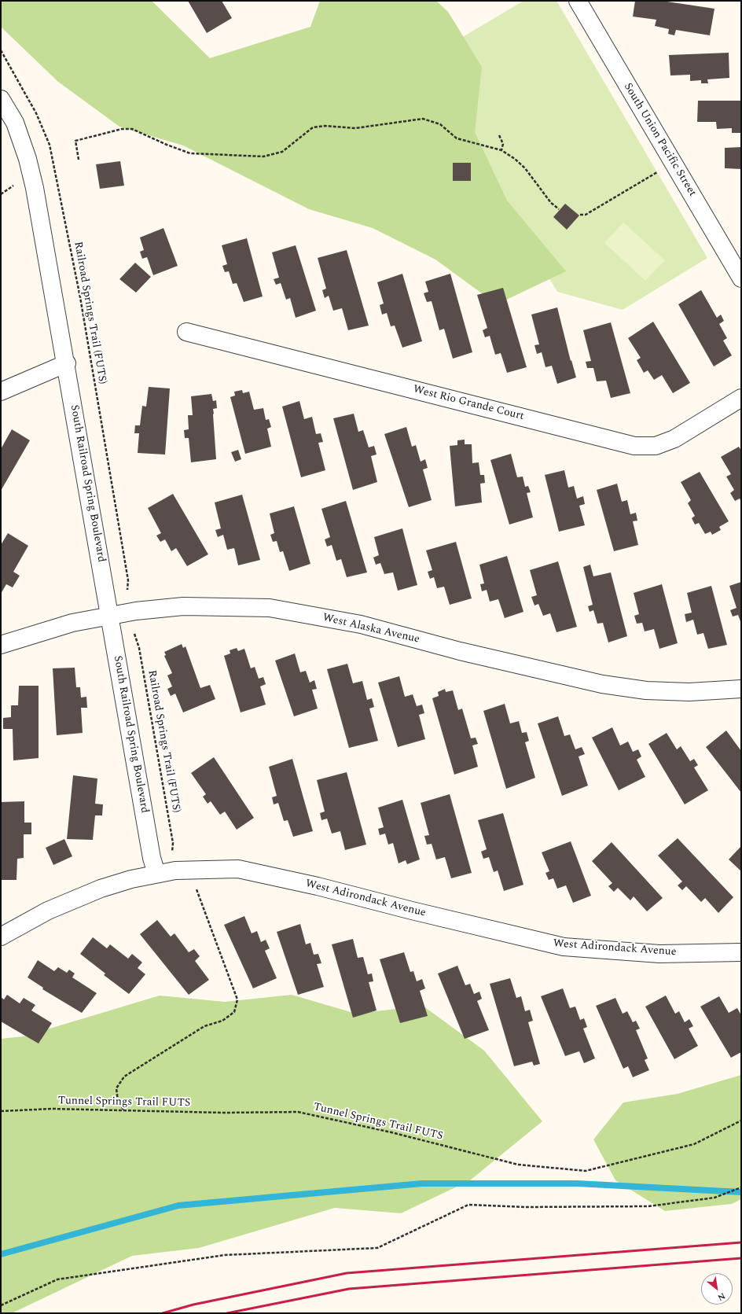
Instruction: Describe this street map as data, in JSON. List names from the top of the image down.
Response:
{
  "streets": {
    "street": [
      "South Union Pacific Street",
      "West Rio Grande Court",
      "South Railroad Spring Boulevard",
      "West Alaska Avenue",
      "West Adirondack Avenue"
    ],
    "path": ["Railroad Springs Trail (FUTS)", "Tunnel Springs Trail FUTS"]
  },
  "crossings": [
    ["South Railroad Spring Boulevard", "West Alaska Avenue"],
    ["South Railroad Spring Boulevard", "West Adirondack Avenue"]
  ],
  "north": "bottom right"
}
